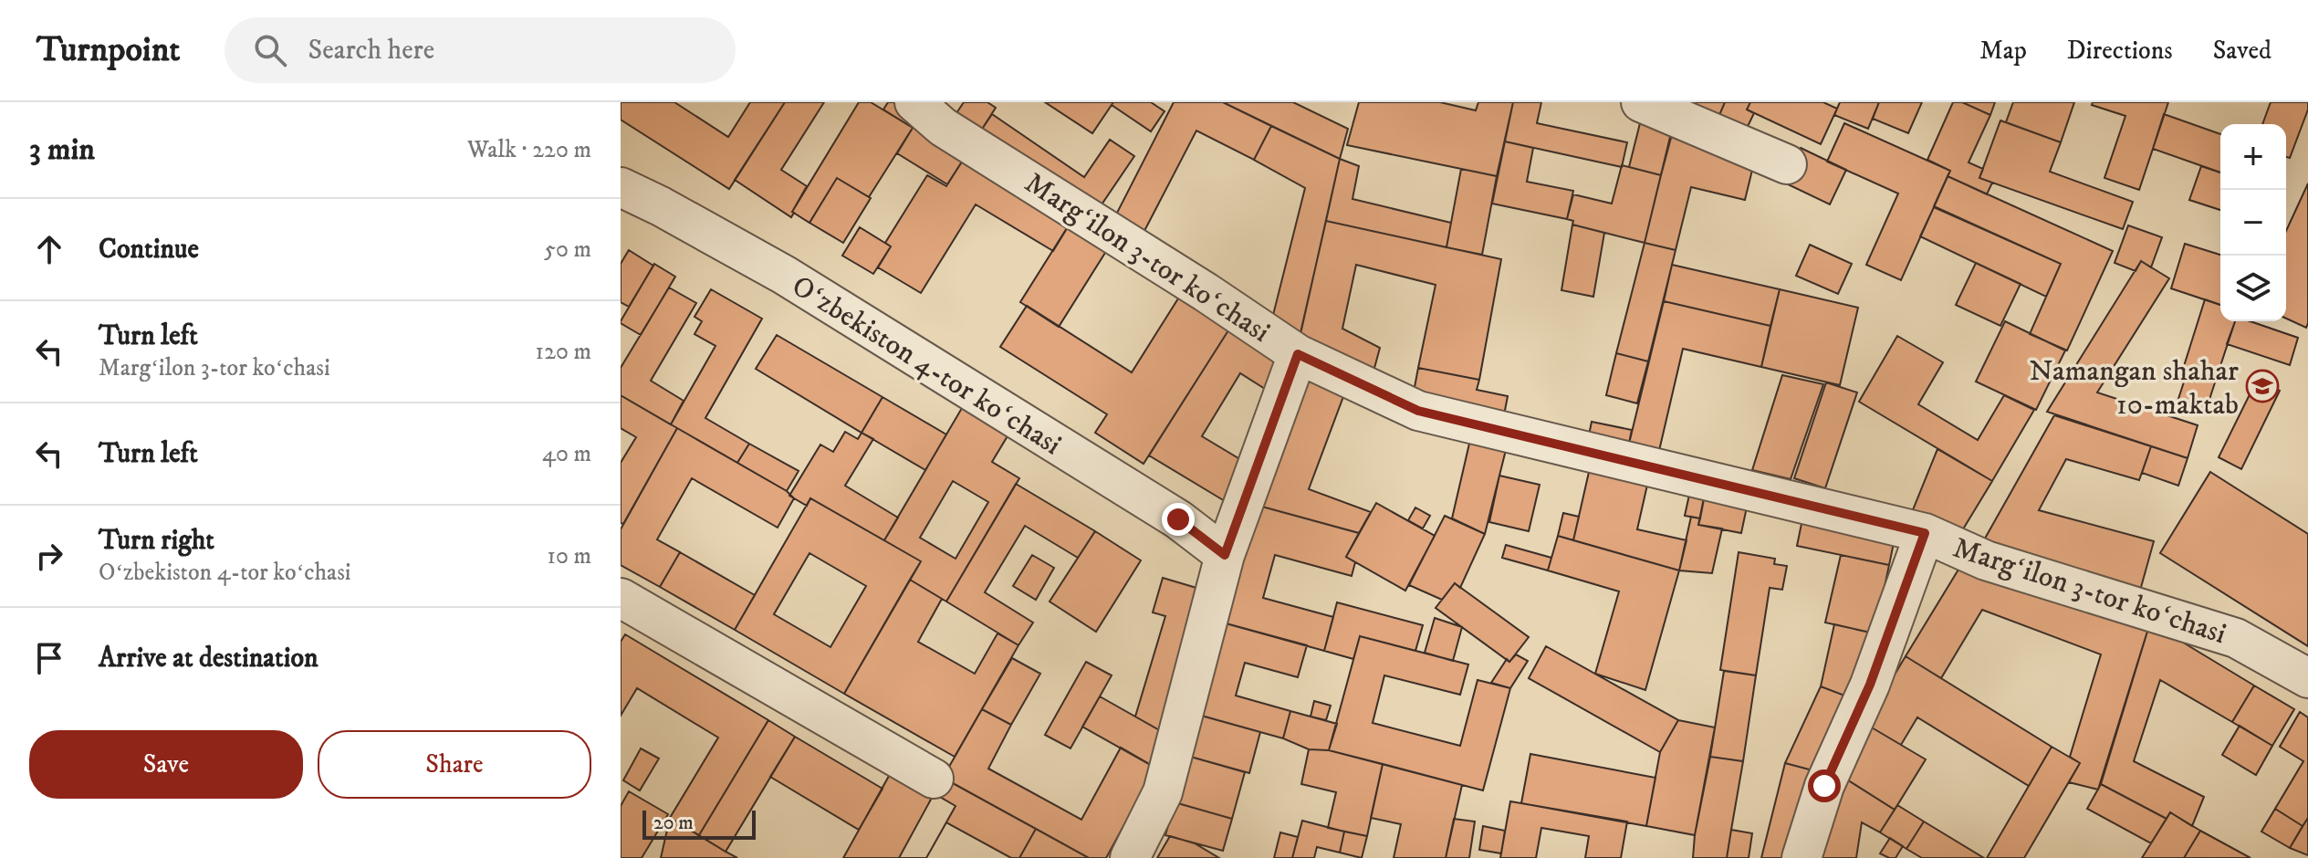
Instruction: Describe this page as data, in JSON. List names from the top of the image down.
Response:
{
  "streets": {
    "street": ["Margʻilon 3-tor koʻchasi", "Oʻzbekiston 4-tor koʻchasi"]
  },
  "places": {
    "school or university": ["Namangan shahar 10-maktab"]
  },
  "scale_bar": "20 m",
  "page": {
    "header": "Turnpoint",
    "search": "Search here",
    "nav": ["Map", "Directions", "Saved"],
    "heading": ["3 min", "Walk · 220 m"],
    "map_buttons": ["+", "−"],
    "list": [
      ["Continue", "50 m"],
      ["Turn left", "Margʻilon 3-tor koʻchasi", "120 m"],
      ["Turn left", "40 m"],
      ["Turn right", "Oʻzbekiston 4-tor koʻchasi", "10 m"],
      "Arrive at destination"
    ],
    "buttons": ["Save", "Share"],
    "scale": "20 m"
  }
}
